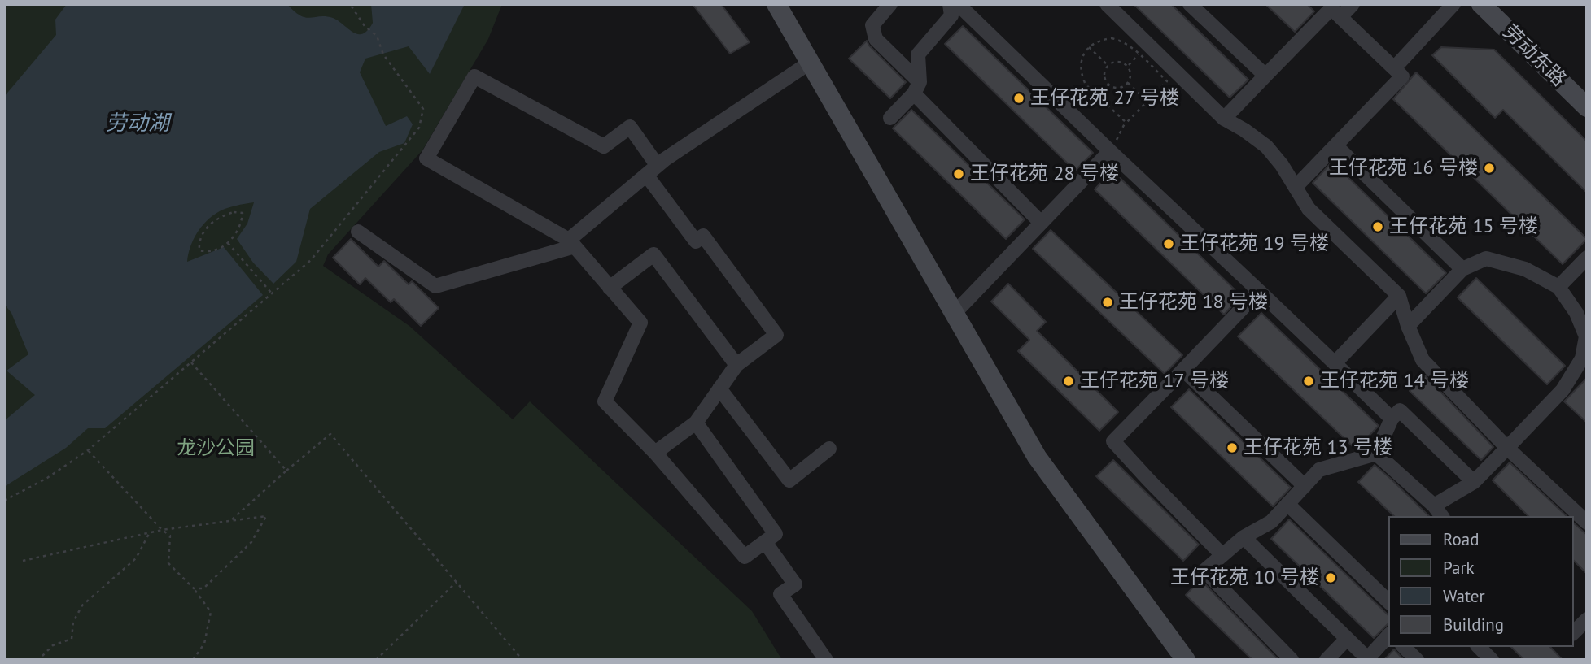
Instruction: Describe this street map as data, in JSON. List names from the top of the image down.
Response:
{
  "streets": {
    "street": ["劳动东路"]
  },
  "water": ["劳动湖"],
  "parks": ["龙沙公园"],
  "places": [
    "王仔花苑 27 号楼",
    "王仔花苑 16 号楼",
    "王仔花苑 28 号楼",
    "王仔花苑 15 号楼",
    "王仔花苑 19 号楼",
    "王仔花苑 18 号楼",
    "王仔花苑 17 号楼",
    "王仔花苑 14 号楼",
    "王仔花苑 13 号楼",
    "王仔花苑 10 号楼"
  ],
  "legend": [
    "Road",
    "Park",
    "Water",
    "Building"
  ]
}
